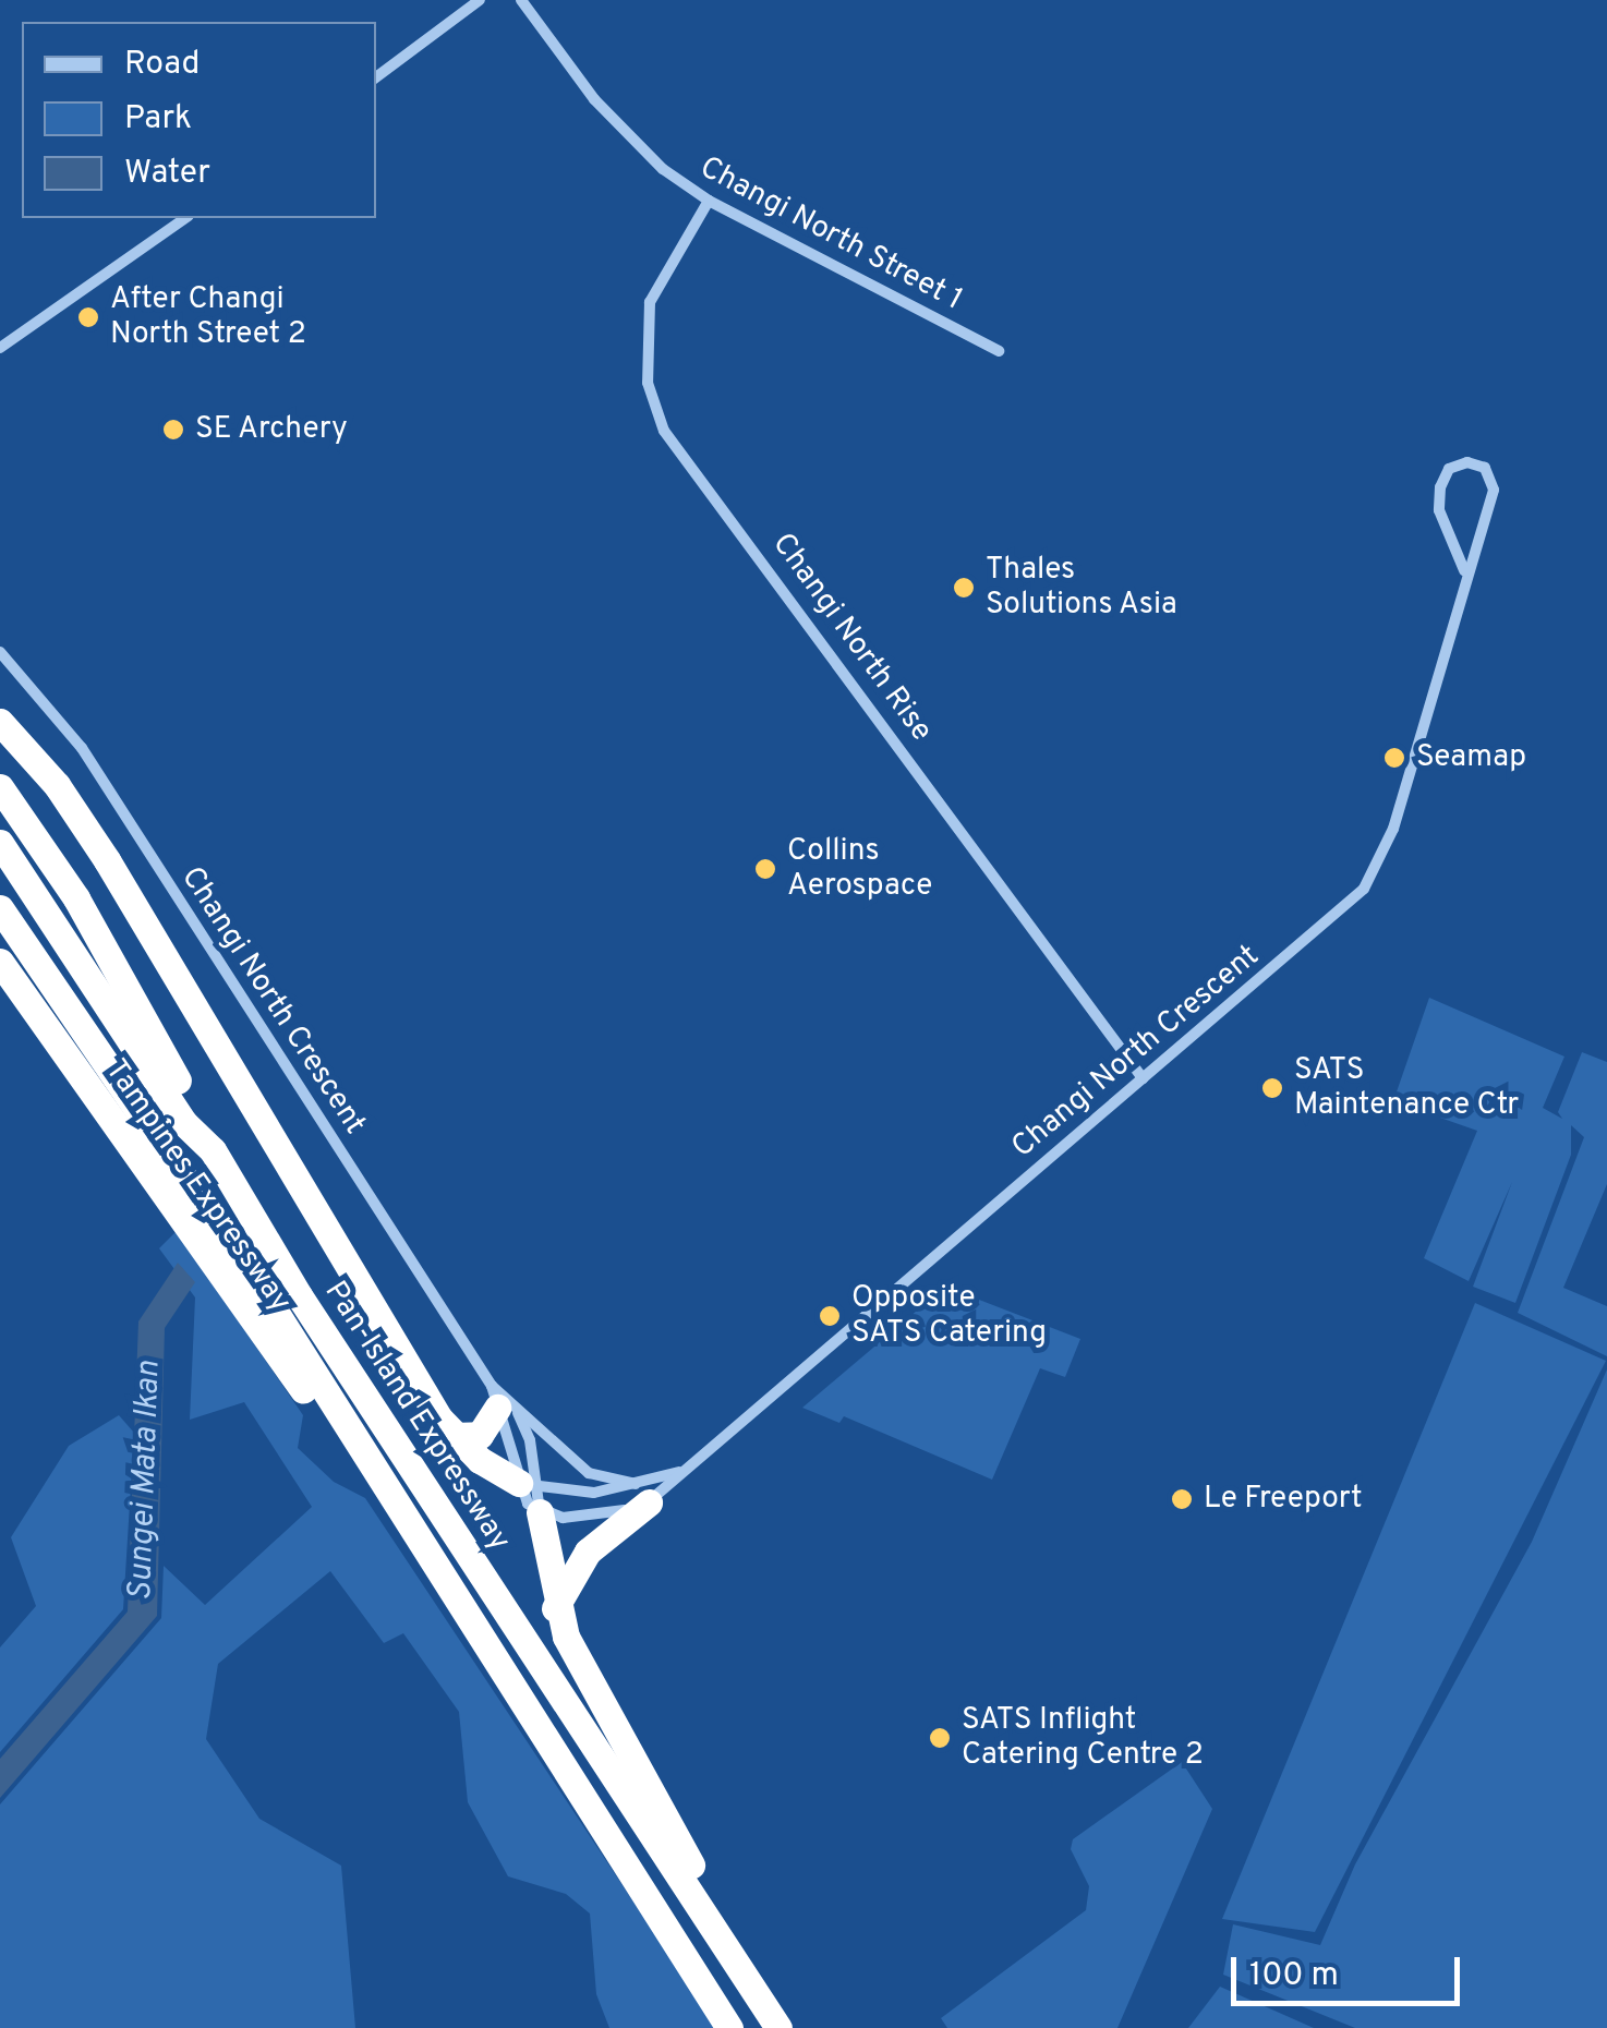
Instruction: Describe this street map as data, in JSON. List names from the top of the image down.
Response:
{
  "streets": {
    "highway": ["Tampines Expressway", "Pan-Island Expressway"],
    "street": ["Changi North Street 1", "Changi North Rise", "Changi North Crescent"]
  },
  "crossings": [
    ["Changi North Street 1", "Changi North Rise"],
    ["Changi North Rise", "Changi North Crescent"],
    ["Tampines Expressway", "Pan-Island Expressway"]
  ],
  "water": ["Sungei Mata Ikan"],
  "places": [
    "After Changi North Street 2",
    "SE Archery",
    "Thales Solutions Asia",
    "Seamap",
    "Collins Aerospace",
    "SATS Maintenance Ctr",
    "Opposite SATS Catering",
    "Le Freeport",
    "SATS Inflight Catering Centre 2"
  ],
  "legend": ["Road", "Park", "Water"],
  "scale_bar": "100 m"
}
